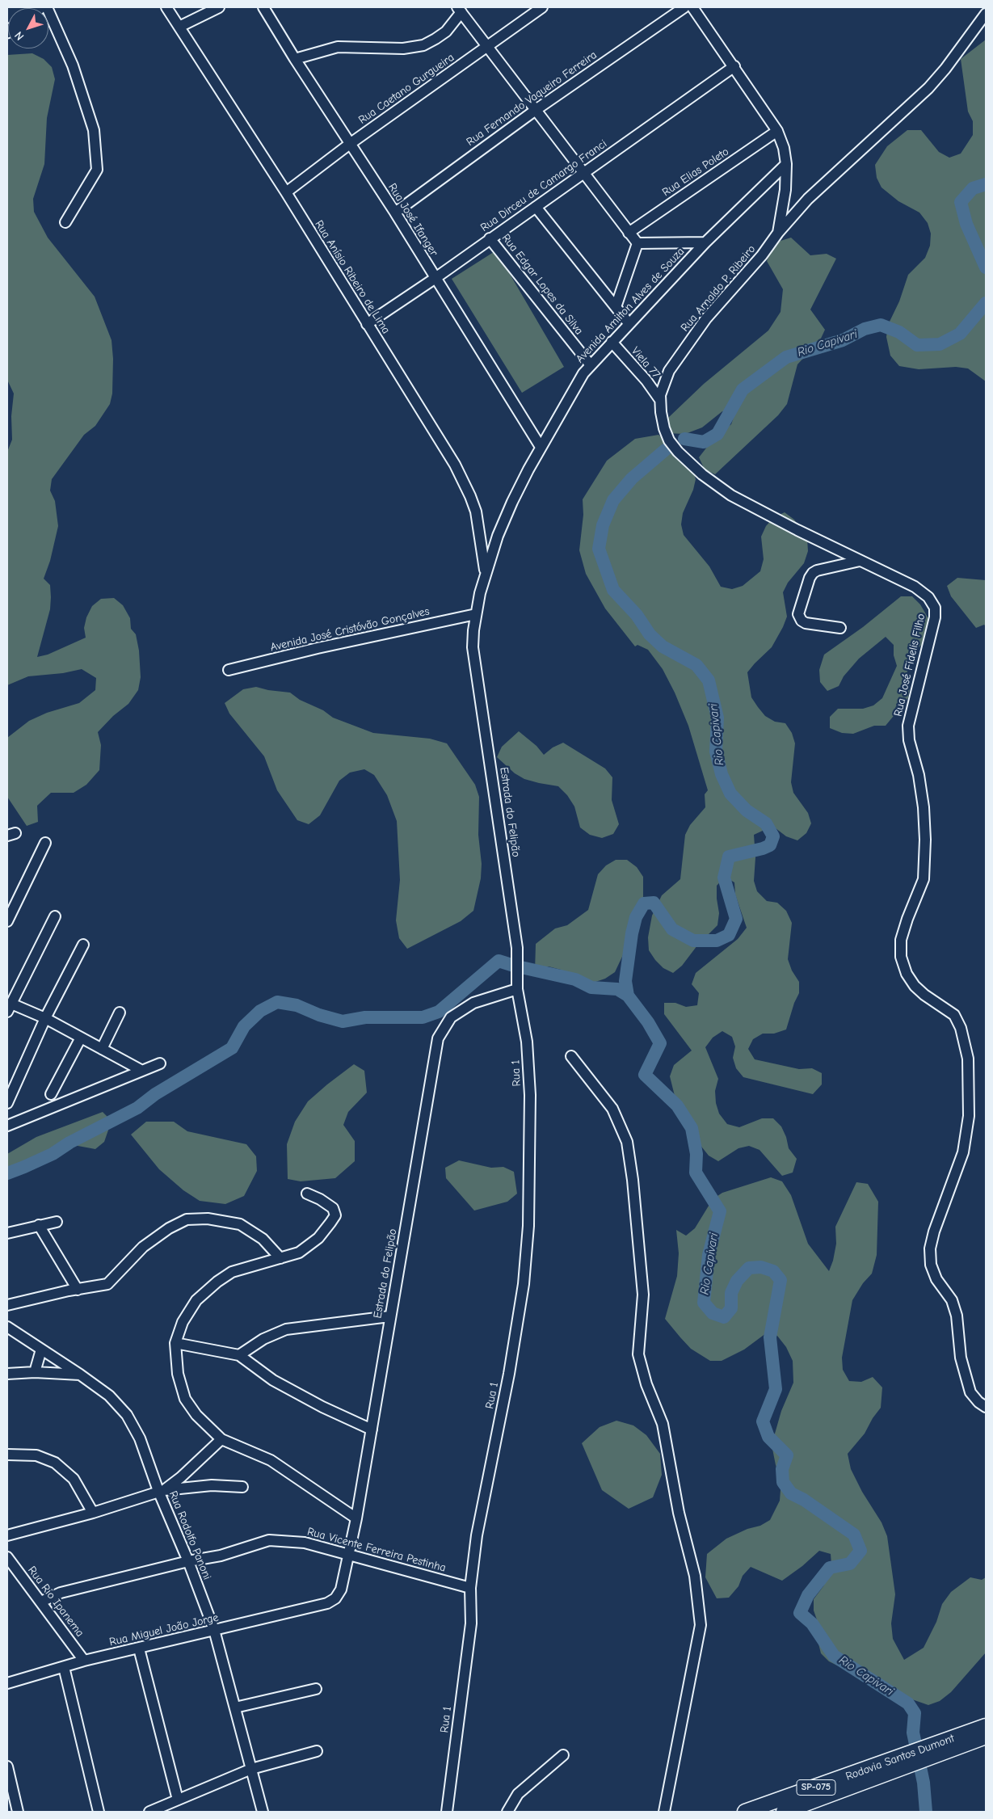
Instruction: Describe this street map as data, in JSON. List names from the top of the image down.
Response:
{
  "streets": {
    "highway": ["Rodovia Santos Dumont", "SP-075"],
    "street": [
      "Rua Caetano Gurgueira",
      "Rua Fernando Vaqueiro Ferreira",
      "Rua Elias Poleto",
      "Rua Dirceu de Camargo Franci",
      "Rua José Ifanger",
      "Rua Anísio Ribeiro de Lima",
      "Rua Edgar Lopes da Silva",
      "Rua Arnaldo P. Ribeiro",
      "Avenida Amilton Alves de Souza",
      "Viela 77",
      "Avenida José Cristóvão Gonçalves",
      "Rua José Fidelis Filho",
      "Estrada do Felipão",
      "Rua 1",
      "Rua Rodolfo Panoni",
      "Rua Vicente Ferreira Pestinha",
      "Rua Rio Ipanema",
      "Rua Miguel João Jorge"
    ]
  },
  "crossings": [
    ["Rua Caetano Gurgueira", "Rua José Ifanger"],
    ["Rua Caetano Gurgueira", "Rua Anísio Ribeiro de Lima"],
    ["Rua Fernando Vaqueiro Ferreira", "Rua José Ifanger"],
    ["Rua Elias Poleto", "Rua Arnaldo P. Ribeiro"],
    ["Rua Dirceu de Camargo Franci", "Rua José Ifanger"],
    ["Rua Dirceu de Camargo Franci", "Rua Anísio Ribeiro de Lima"],
    ["Rua Dirceu de Camargo Franci", "Rua Edgar Lopes da Silva"],
    ["Rua Dirceu de Camargo Franci", "Rua Arnaldo P. Ribeiro"],
    ["Rua José Ifanger", "Avenida Amilton Alves de Souza"],
    ["Rua Anísio Ribeiro de Lima", "Avenida Amilton Alves de Souza"],
    ["Rua Edgar Lopes da Silva", "Avenida Amilton Alves de Souza"],
    ["Rua Arnaldo P. Ribeiro", "Avenida Amilton Alves de Souza"],
    ["Rua Arnaldo P. Ribeiro", "Viela 77"],
    ["Rua Arnaldo P. Ribeiro", "Rua José Fidelis Filho"],
    ["Avenida Amilton Alves de Souza", "Viela 77"],
    ["Avenida Amilton Alves de Souza", "Avenida José Cristóvão Gonçalves"],
    ["Avenida Amilton Alves de Souza", "Estrada do Felipão"],
    ["Estrada do Felipão", "Rua 1"],
    ["Estrada do Felipão", "Rua Vicente Ferreira Pestinha"],
    ["Estrada do Felipão", "Rua Miguel João Jorge"],
    ["Rua 1", "Rua Vicente Ferreira Pestinha"],
    ["Rua Rodolfo Panoni", "Rua Vicente Ferreira Pestinha"],
    ["Rua Rodolfo Panoni", "Rua Miguel João Jorge"],
    ["Rua Vicente Ferreira Pestinha", "Rua Rio Ipanema"],
    ["Rua Rio Ipanema", "Rua Miguel João Jorge"]
  ],
  "water": ["Rio Capivari"],
  "north": "bottom left"
}
